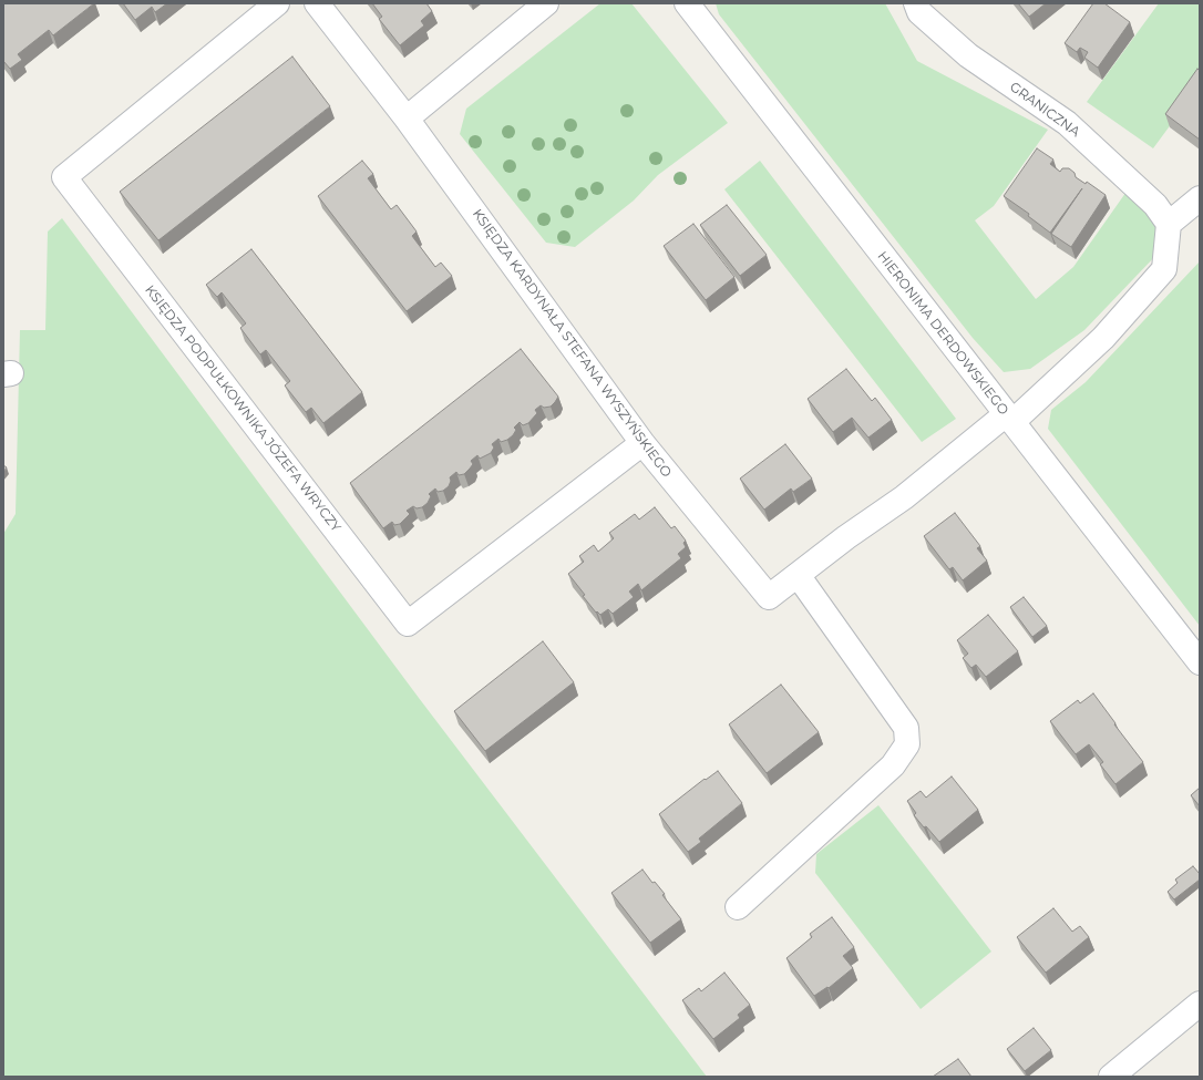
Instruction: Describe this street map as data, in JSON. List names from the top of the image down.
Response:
{
  "streets": {
    "street": [
      "GRANICZNA",
      "HIERONIMA DERDOWSKIEGO",
      "KSIĘDZA KARDYNAŁA STEFANA WYSZYŃSKIEGO",
      "KSIĘDZA PODPUŁKOWNIKA JÓZEFA WRYCZY"
    ]
  },
  "crossings": [
    ["HIERONIMA DERDOWSKIEGO", "KSIĘDZA KARDYNAŁA STEFANA WYSZYŃSKIEGO"],
    ["KSIĘDZA KARDYNAŁA STEFANA WYSZYŃSKIEGO", "KSIĘDZA PODPUŁKOWNIKA JÓZEFA WRYCZY"]
  ]
}
